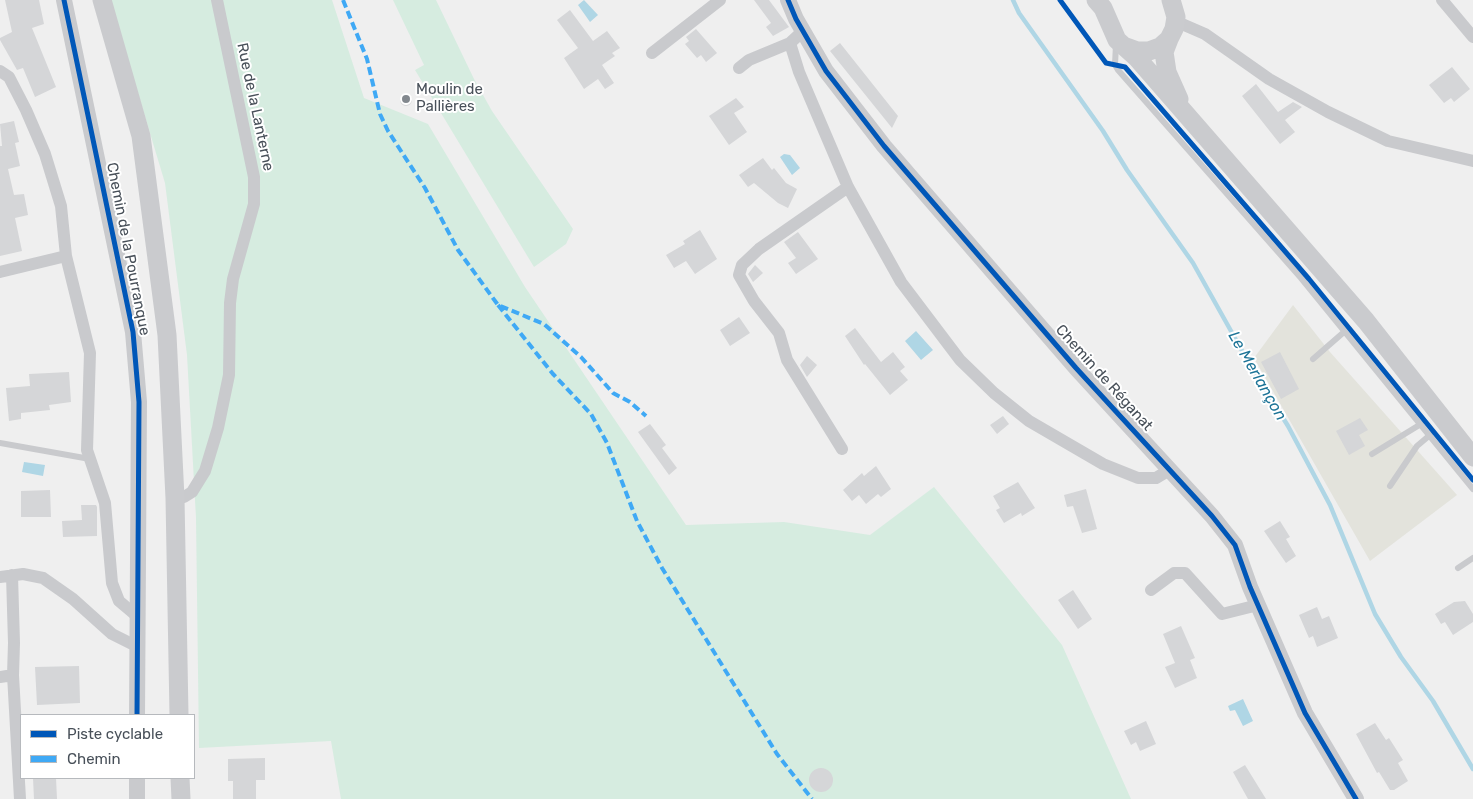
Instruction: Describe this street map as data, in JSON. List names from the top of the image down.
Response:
{
  "streets": {
    "street": ["Rue de la Lanterne", "Chemin de la Pourranque", "Chemin de Réganat"]
  },
  "water": ["Le Merlançon"],
  "places": ["Moulin de Pallières"],
  "legend": ["Piste cyclable", "Chemin"]
}
